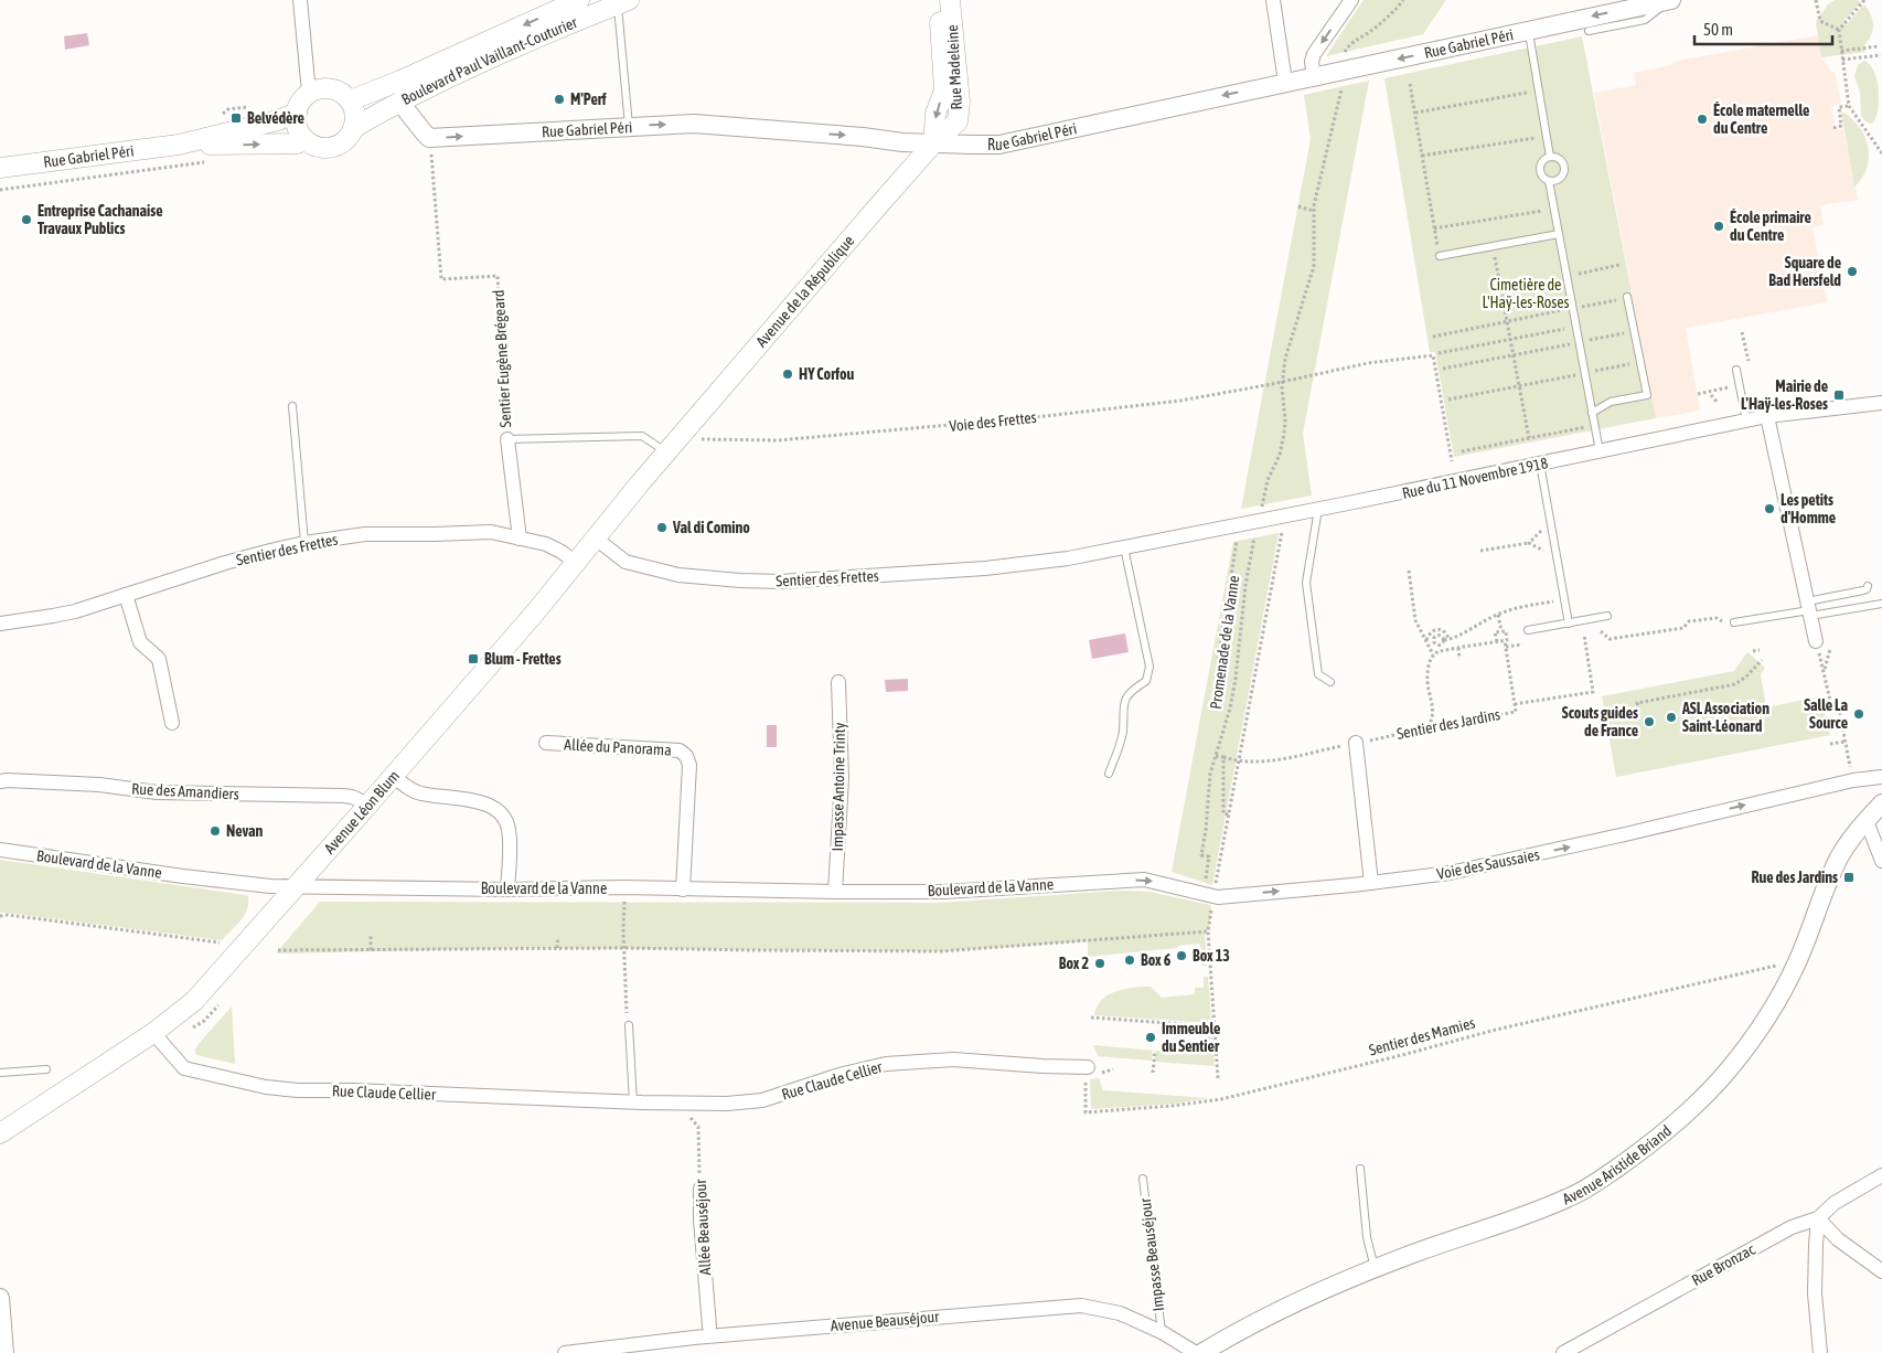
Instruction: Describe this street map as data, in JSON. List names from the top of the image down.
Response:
{
  "streets": {
    "main road": [
      "Rue Gabriel Péri",
      "Boulevard Paul Vaillant-Couturier",
      "Rue Madeleine",
      "Avenue de la République",
      "Avenue Léon Blum"
    ],
    "street": [
      "Sentier Eugène Brégeard",
      "Rue du 11 Novembre 1918",
      "Sentier des Frettes",
      "Allée du Panorama",
      "Impasse Antoine Trinty",
      "Rue des Amandiers",
      "Boulevard de la Vanne",
      "Voie des Saussaies",
      "Rue Claude Cellier",
      "Avenue Aristide Briand",
      "Allée Beauséjour",
      "Rue Bronzac",
      "Avenue Beauséjour"
    ],
    "lane": ["Impasse Beauséjour"],
    "path": [
      "Voie des Frettes",
      "Promenade de la Vanne",
      "Sentier des Jardins",
      "Sentier des Mamies"
    ]
  },
  "crossings": [
    ["Rue Gabriel Péri", "Boulevard Paul Vaillant-Couturier"],
    ["Rue Gabriel Péri", "Rue Madeleine"],
    ["Rue Gabriel Péri", "Avenue de la République"],
    ["Rue Gabriel Péri", "Sentier Eugène Brégeard"],
    ["Rue Madeleine", "Avenue de la République"],
    ["Avenue de la République", "Avenue Léon Blum"],
    ["Sentier Eugène Brégeard", "Sentier des Frettes"],
    ["Rue du 11 Novembre 1918", "Sentier des Frettes"],
    ["Sentier des Frettes", "Avenue Léon Blum"],
    ["Promenade de la Vanne", "Voie des Saussaies"],
    ["Allée du Panorama", "Boulevard de la Vanne"],
    ["Impasse Antoine Trinty", "Boulevard de la Vanne"],
    ["Rue des Amandiers", "Avenue Léon Blum"],
    ["Avenue Léon Blum", "Boulevard de la Vanne"],
    ["Avenue Léon Blum", "Rue Claude Cellier"],
    ["Boulevard de la Vanne", "Voie des Saussaies"],
    ["Sentier des Mamies", "Avenue Aristide Briand"],
    ["Impasse Beauséjour", "Avenue Beauséjour"]
  ],
  "one_way": ["Voie des Saussaies"],
  "parks": ["Cimetière de L'Haÿ-les-Roses"],
  "places": {
    "other": [
      "M'Perf",
      "École maternelle du Centre",
      "Entreprise Cachanaise Travaux Publics",
      "École primaire du Centre",
      "Square de Bad Hersfeld",
      "HY Corfou",
      "Les petits d'Homme",
      "Val di Comino",
      "Salle La Source",
      "ASL Association Saint-Léonard",
      "Scouts guides de France",
      "Nevan",
      "Box 13",
      "Box 6",
      "Box 2",
      "Immeuble du Sentier"
    ],
    "transit": [
      "Belvédère",
      "Mairie de L'Haÿ-les-Roses",
      "Blum - Frettes",
      "Rue des Jardins"
    ]
  },
  "scale_bar": "50 m"
}
